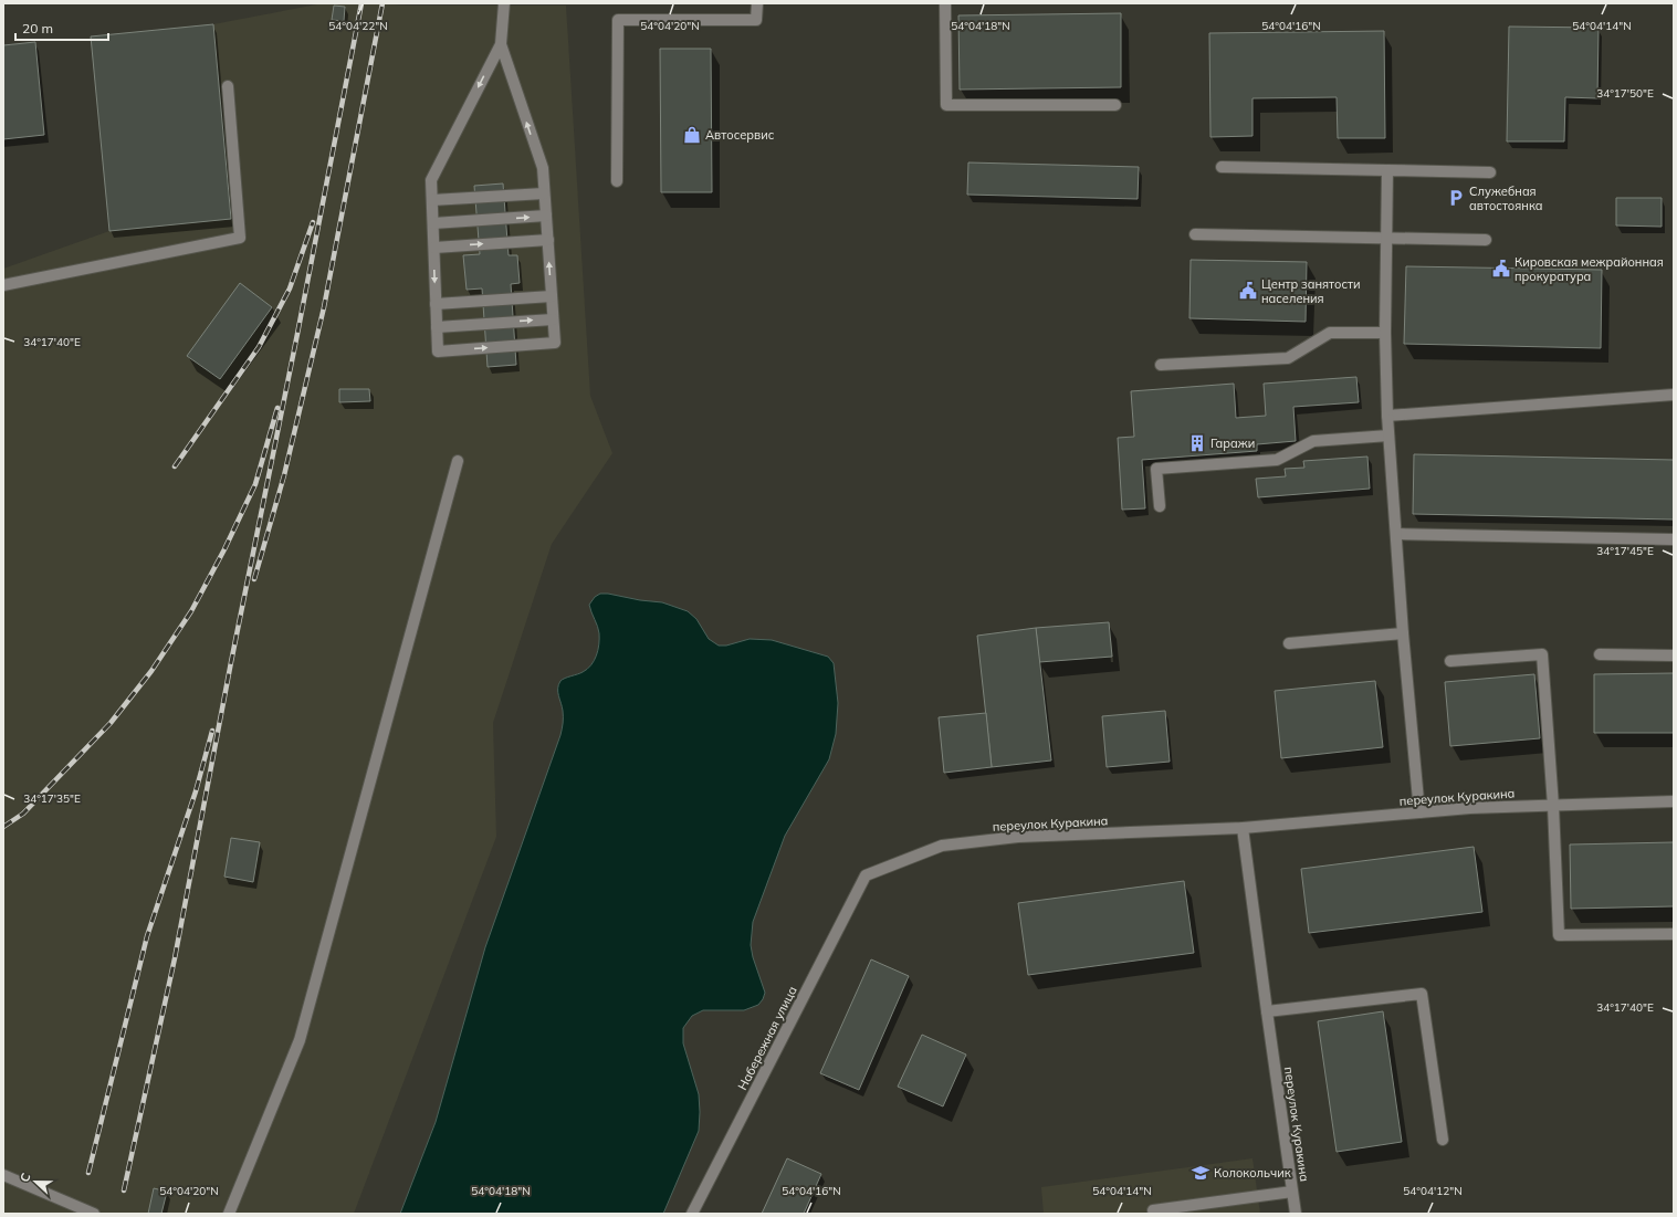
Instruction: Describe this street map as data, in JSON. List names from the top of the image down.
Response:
{
  "streets": {
    "street": ["переулок Куракина", "Набережная улица"]
  },
  "crossings": [
    ["переулок Куракина", "Набережная улица"]
  ],
  "places": {
    "shop": ["Автосервис"],
    "parking": ["Служебная автостоянка"],
    "public building": ["Кировская межрайонная прокуратура", "Центр занятости населения"],
    "building": ["Гаражи"],
    "school or university": ["Колокольчик"]
  },
  "scale_bar": "20 m",
  "north": "left",
  "coordinates": [
    "54°04'22\"N",
    "54°04'20\"N",
    "54°04'18\"N",
    "54°04'16\"N",
    "54°04'14\"N",
    "34°17'50\"E",
    "34°17'40\"E",
    "34°17'45\"E",
    "34°17'35\"E",
    "54°04'12\"N"
  ]
}
